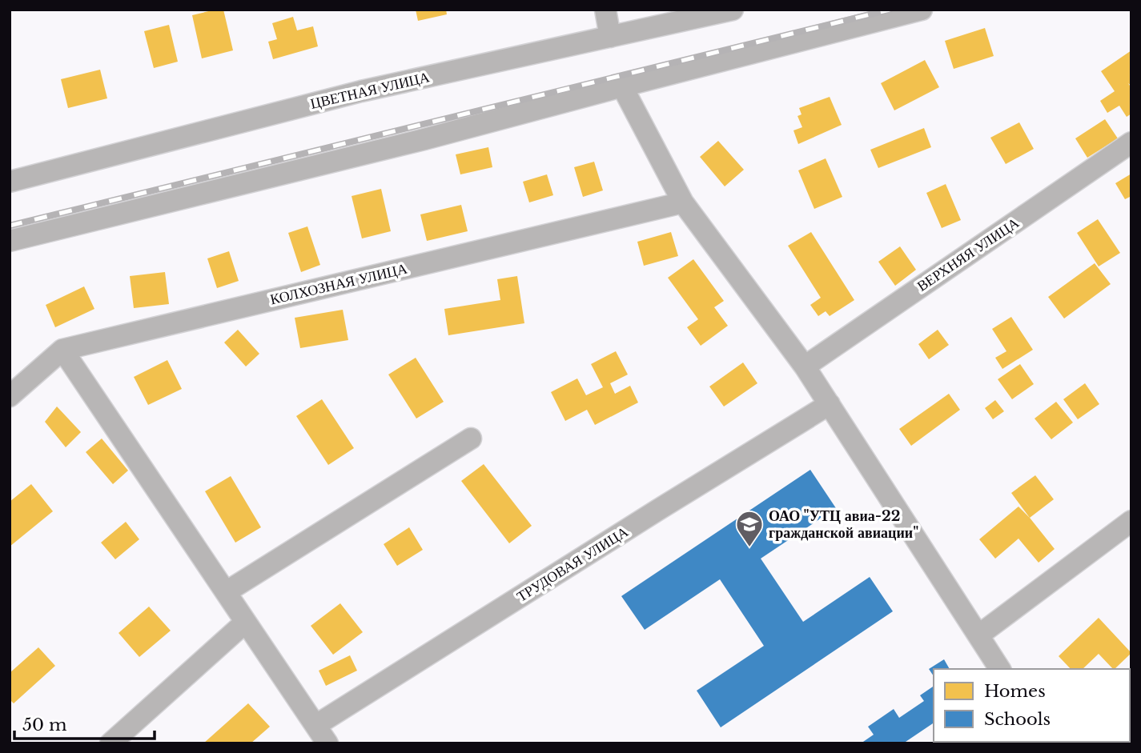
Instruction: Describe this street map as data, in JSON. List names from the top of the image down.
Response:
{
  "streets": {
    "street": [
      "ЦВЕТНАЯ УЛИЦА",
      "ВЕРХНЯЯ УЛИЦА",
      "КОЛХОЗНАЯ УЛИЦА",
      "ТРУДОВАЯ УЛИЦА"
    ]
  },
  "places": {
    "school or university": ["ОАО \"УТЦ авиа-22 гражданской авиации\""]
  },
  "legend": ["Homes", "Schools"],
  "scale_bar": "50 m"
}
